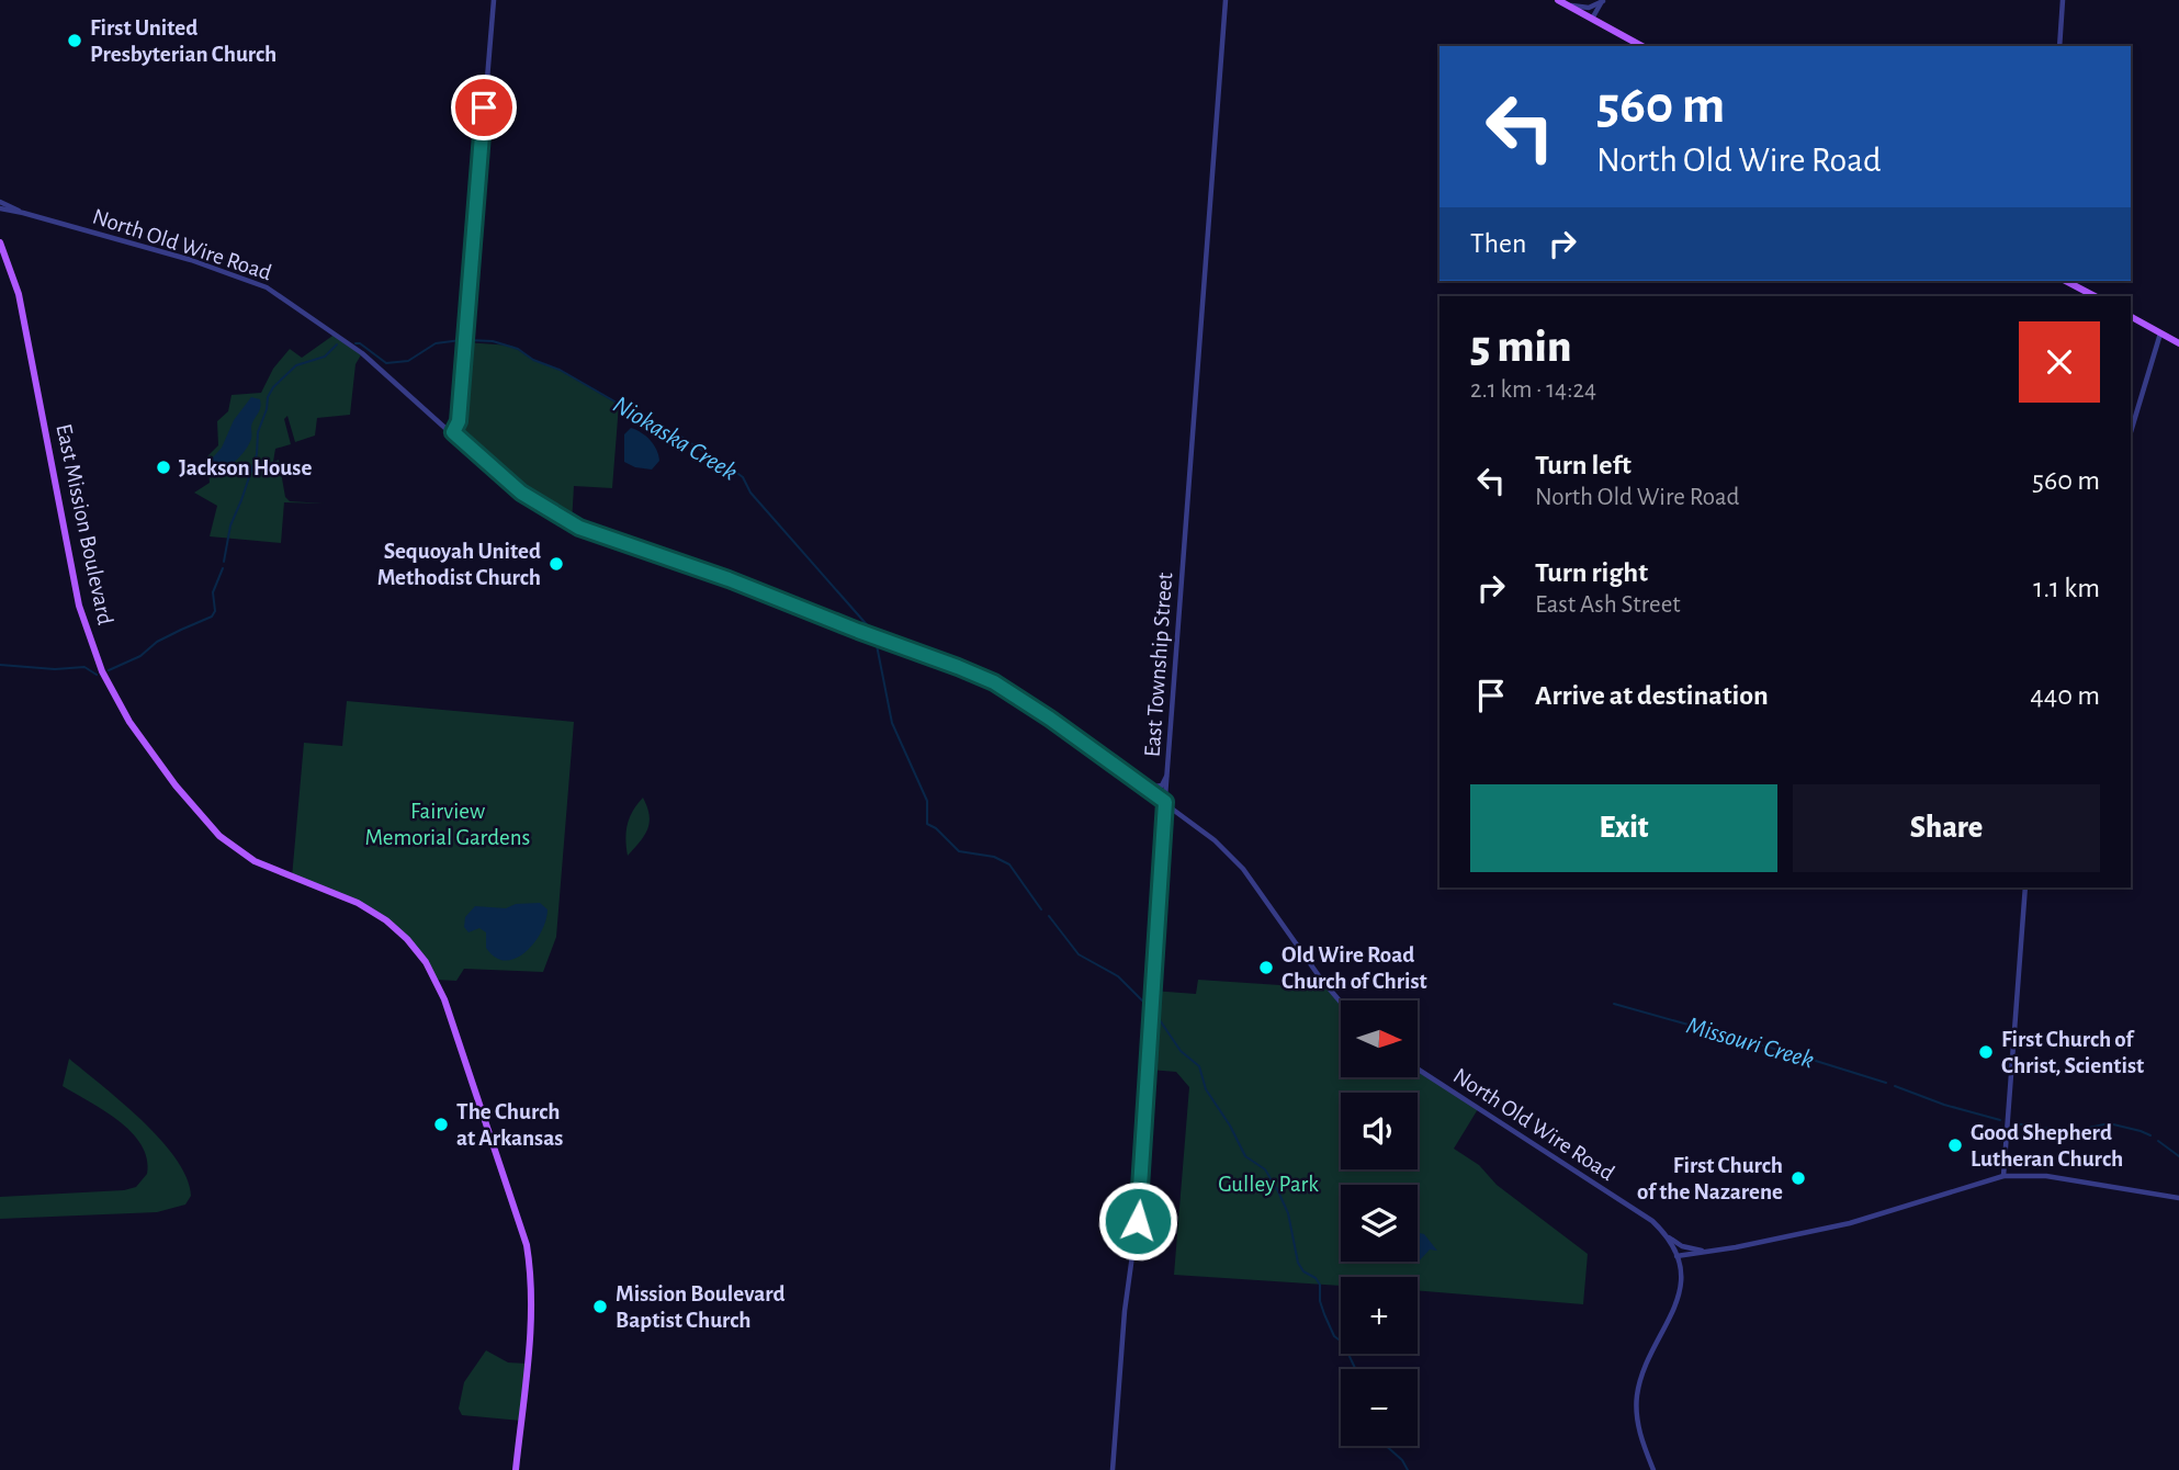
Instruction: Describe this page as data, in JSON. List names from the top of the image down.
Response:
{
  "streets": {
    "main road": ["East Mission Boulevard"],
    "street": ["North Old Wire Road", "East Township Street"]
  },
  "crossings": [
    ["North Old Wire Road", "East Township Street"]
  ],
  "water": ["Niokaska Creek", "Missouri Creek"],
  "parks": ["Fairview Memorial Gardens", "Gulley Park"],
  "places": [
    "First United Presbyterian Church",
    "Jackson House",
    "Sequoyah United Methodist Church",
    "Old Wire Road Church of Christ",
    "First Church of Christ, Scientist",
    "The Church at Arkansas",
    "Good Shepherd Lutheran Church",
    "First Church of the Nazarene",
    "Mission Boulevard Baptist Church"
  ],
  "north": "right",
  "page": {
    "turn": ["560 m", "North Old Wire Road"],
    "then": "Then",
    "heading": ["5 min", "2.1 km · 14:24"],
    "list": [
      {
        "name": "Turn left",
        "note": "North Old Wire Road",
        "value": "560 m"
      },
      {
        "name": "Turn right",
        "note": "East Ash Street",
        "value": "1.1 km"
      },
      {
        "name": "Arrive at destination",
        "value": "440 m"
      }
    ],
    "buttons": ["Exit", "Share"],
    "map_buttons": ["+", "−"]
  }
}
